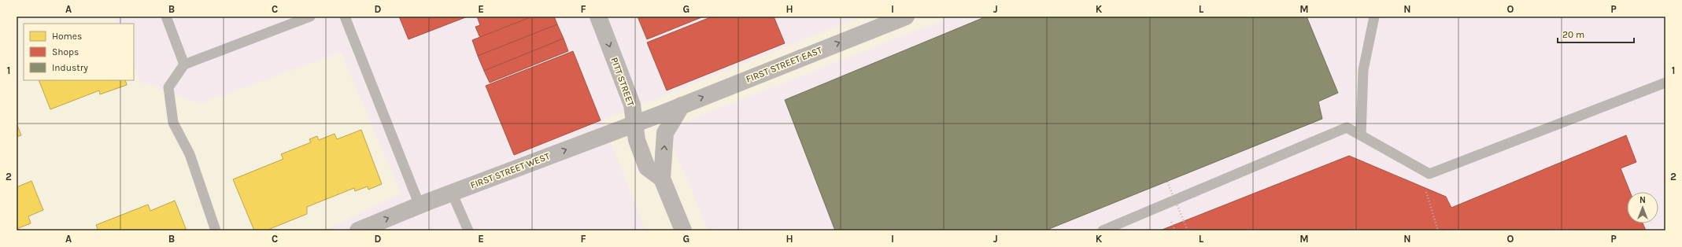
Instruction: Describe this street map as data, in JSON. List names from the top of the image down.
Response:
{
  "streets": {
    "street": ["FIRST STREET EAST", "PITT STREET", "FIRST STREET WEST"]
  },
  "crossings": [
    ["FIRST STREET EAST", "FIRST STREET WEST"],
    ["PITT STREET", "FIRST STREET WEST"]
  ],
  "one_way": ["FIRST STREET EAST", "PITT STREET", "FIRST STREET WEST"],
  "legend": ["Homes", "Shops", "Industry"],
  "scale_bar": "20 m",
  "north": "top",
  "grid": {
    "columns": [
      "A",
      "B",
      "C",
      "D",
      "E",
      "F",
      "G",
      "H",
      "I",
      "J",
      "K",
      "L",
      "M",
      "N",
      "O",
      "P"
    ],
    "rows": ["1", "2"]
  }
}
